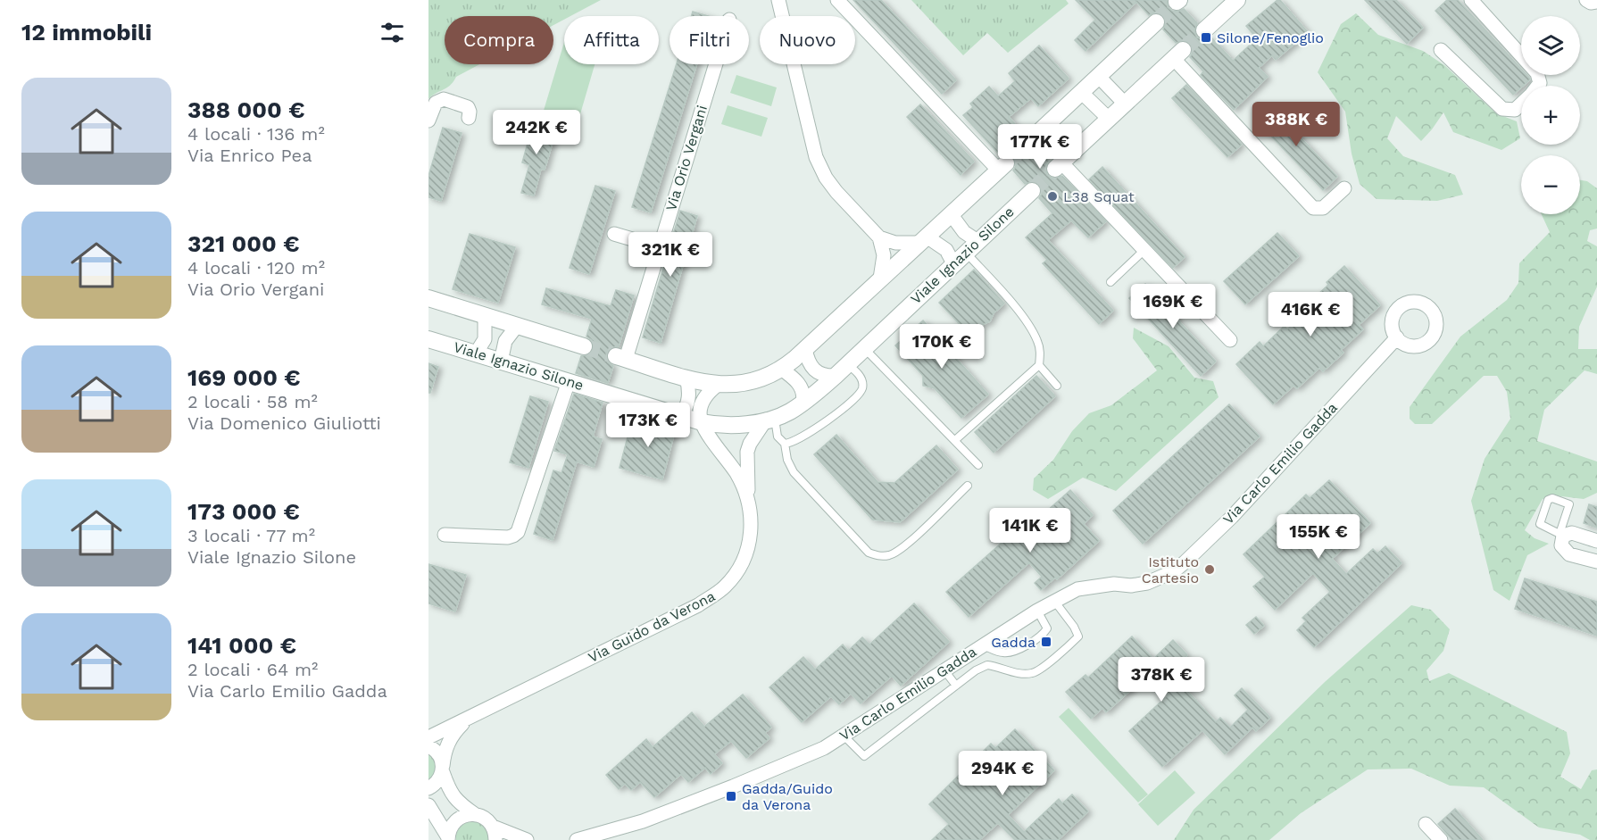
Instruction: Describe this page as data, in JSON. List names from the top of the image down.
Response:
{
  "streets": {
    "street": [
      "Via Orio Vergani",
      "Viale Ignazio Silone",
      "Via Carlo Emilio Gadda",
      "Via Guido da Verona"
    ]
  },
  "crossings": [
    ["Viale Ignazio Silone", "Via Guido da Verona"]
  ],
  "places": {
    "transit": ["Silone/Fenoglio", "Gadda", "Gadda/Guido da Verona"],
    "other": ["L38 Squat", "Istituto Cartesio"]
  },
  "page": {
    "heading": "12 immobili",
    "map_buttons": ["+", "−"],
    "chip": [
      "Compra",
      "Affitta",
      "Filtri",
      "Nuovo"
    ],
    "list": [
      {
        "name": "388 000 €",
        "note": "4 locali · 136 m² · Via Enrico Pea"
      },
      {
        "name": "321 000 €",
        "note": "4 locali · 120 m² · Via Orio Vergani"
      },
      {
        "name": "169 000 €",
        "note": "2 locali · 58 m² · Via Domenico Giuliotti"
      },
      {
        "name": "173 000 €",
        "note": "3 locali · 77 m² · Viale Ignazio Silone"
      },
      {
        "name": "141 000 €",
        "note": "2 locali · 64 m² · Via Carlo Emilio Gadda"
      }
    ],
    "price": [
      "388K €",
      "242K €",
      "177K €",
      "321K €",
      "169K €",
      "416K €",
      "170K €",
      "173K €",
      "141K €",
      "155K €",
      "378K €",
      "294K €"
    ]
  }
}
